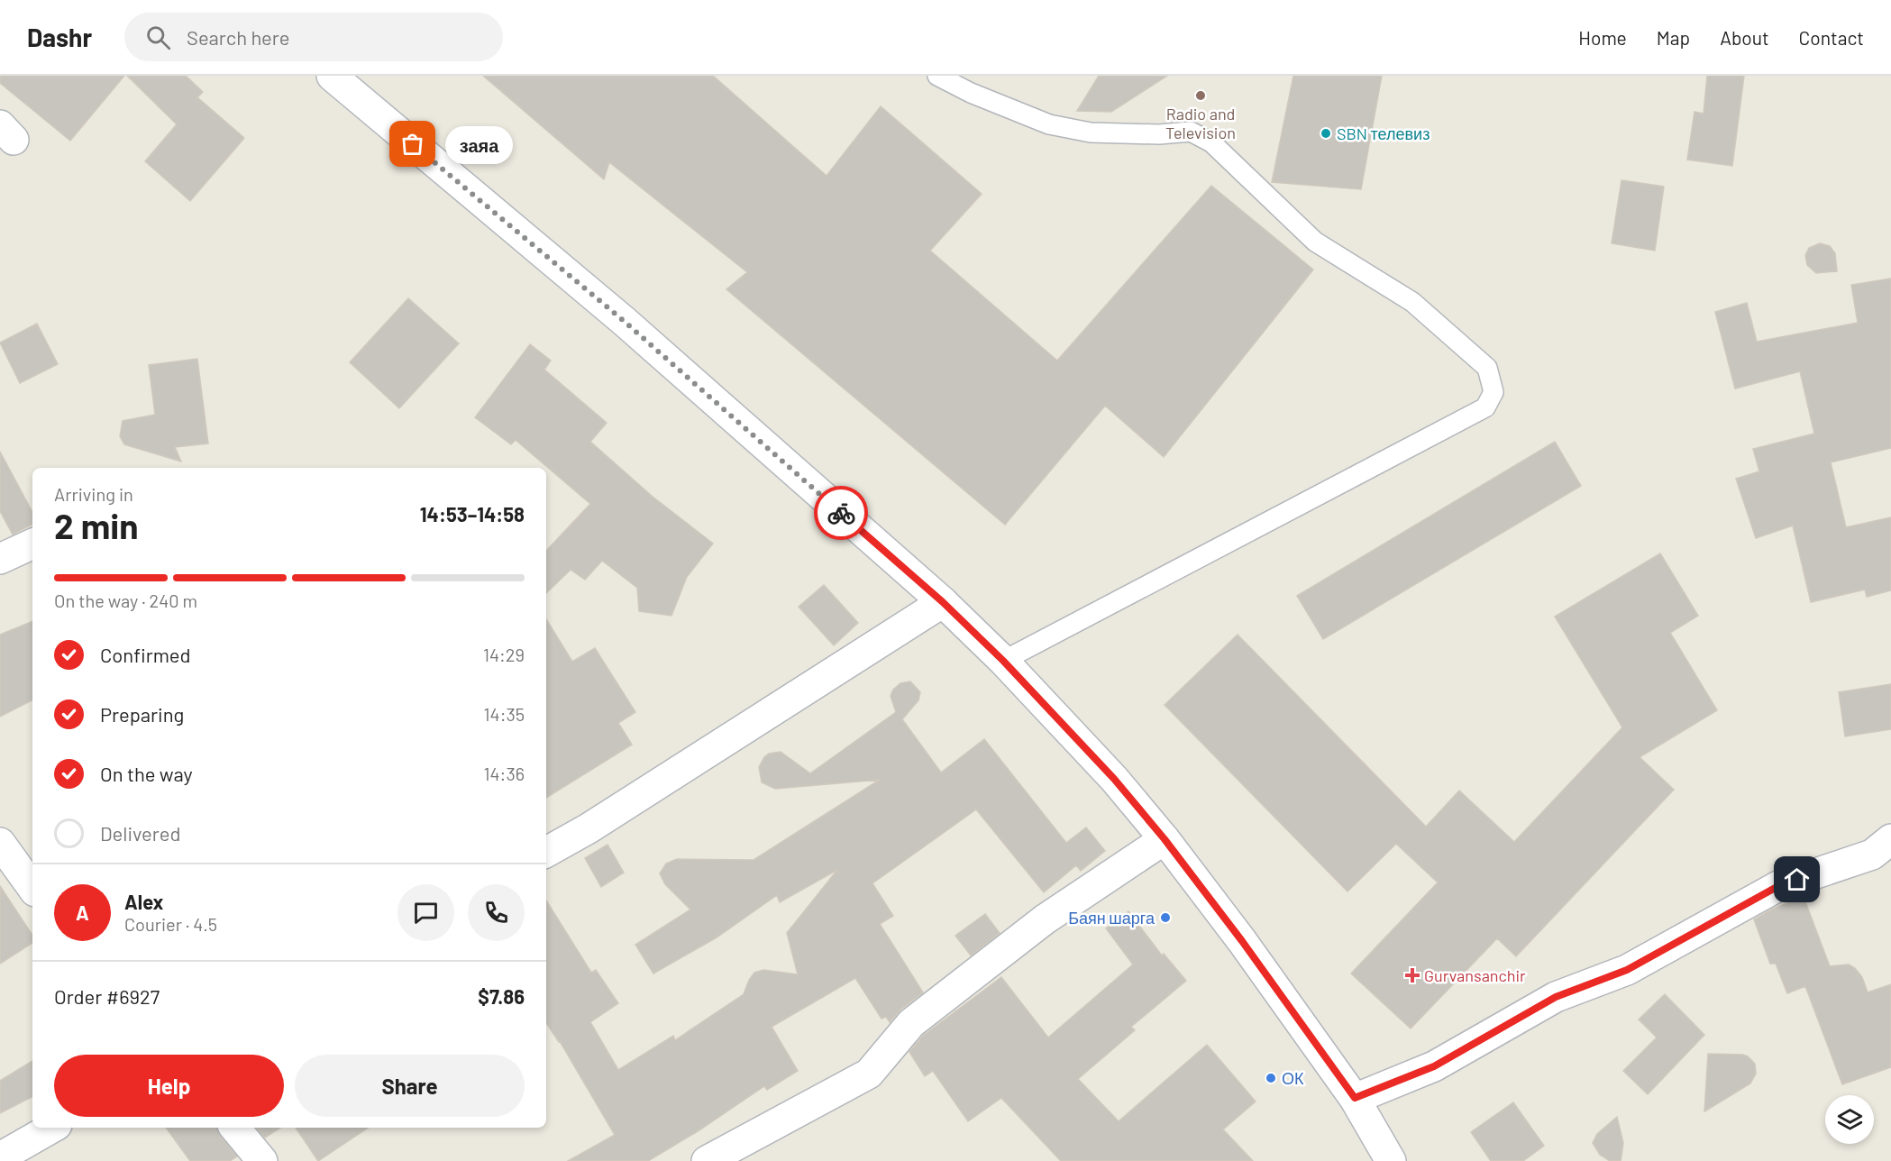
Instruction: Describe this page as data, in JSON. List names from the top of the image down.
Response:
{
  "places": {
    "other": [
      "Radio and Television",
      "SBN телевиз",
      "заяа",
      "Баян шарга",
      "ОК"
    ],
    "health": ["Gurvansanchir"]
  },
  "page": {
    "header": "Dashr",
    "search": "Search here",
    "nav": [
      "Home",
      "Map",
      "About",
      "Contact"
    ],
    "bubble": "заяа",
    "heading": ["2 min", "Arriving in", "14:53–14:58"],
    "panel": [
      "Alex",
      "Courier · 4.5",
      "Order #6927",
      "$7.86"
    ],
    "bar": "On the way · 240 m",
    "list": [
      ["Confirmed", "14:29"],
      ["Preparing", "14:35"],
      ["On the way", "14:36"],
      "Delivered"
    ],
    "round": "A",
    "buttons": ["Help", "Share"]
  }
}
